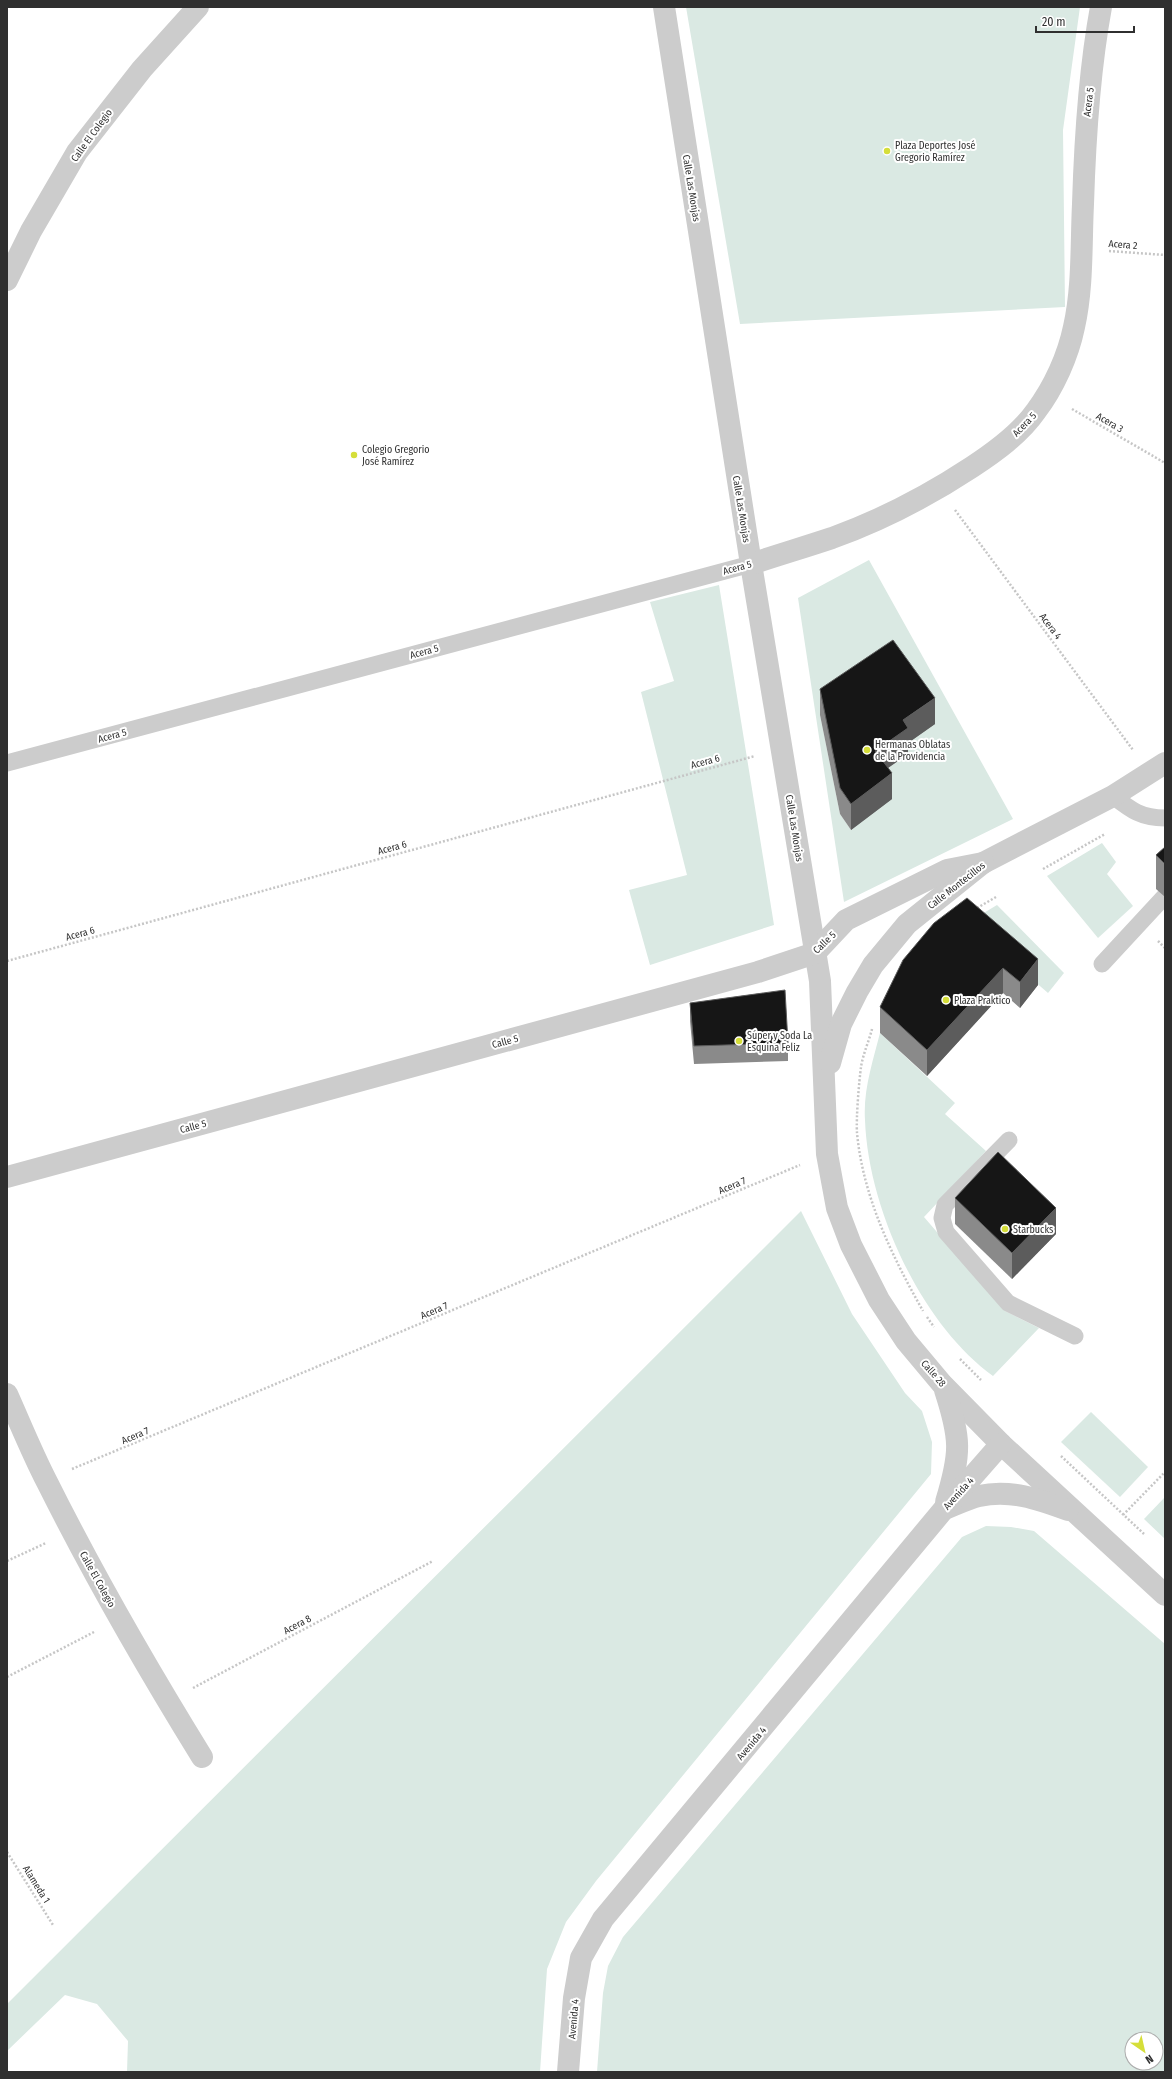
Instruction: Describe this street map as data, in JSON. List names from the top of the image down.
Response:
{
  "streets": {
    "street": [
      "Acera 5",
      "Calle El Colegio",
      "Calle Las Monjas",
      "Calle Montecillos",
      "Calle 5",
      "Calle 28",
      "Avenida 4"
    ],
    "path": [
      "Acera 2",
      "Acera 3",
      "Acera 4",
      "Acera 6",
      "Acera 7",
      "Acera 8",
      "Alameda 1"
    ]
  },
  "crossings": [
    ["Acera 5", "Calle Las Monjas"],
    ["Acera 5", "Acera 2"],
    ["Acera 5", "Acera 3"],
    ["Acera 5", "Acera 4"],
    ["Calle El Colegio", "Acera 7"],
    ["Calle El Colegio", "Acera 8"],
    ["Calle Las Monjas", "Acera 6"],
    ["Calle Las Monjas", "Calle Montecillos"],
    ["Calle Las Monjas", "Calle 5"],
    ["Calle Las Monjas", "Calle 28"],
    ["Acera 4", "Calle Montecillos"],
    ["Calle Montecillos", "Calle 5"],
    ["Calle Montecillos", "Calle 28"],
    ["Acera 7", "Calle 28"],
    ["Calle 28", "Avenida 4"]
  ],
  "places": [
    "Plaza Deportes José Gregorio Ramírez",
    "Colegio Gregorio José Ramírez",
    "Hermanas Oblatas de la Providencia",
    "Plaza Praktico",
    "Súper y Soda La Esquina Feliz",
    "Starbucks"
  ],
  "scale_bar": "20 m",
  "north": "bottom right"
}
